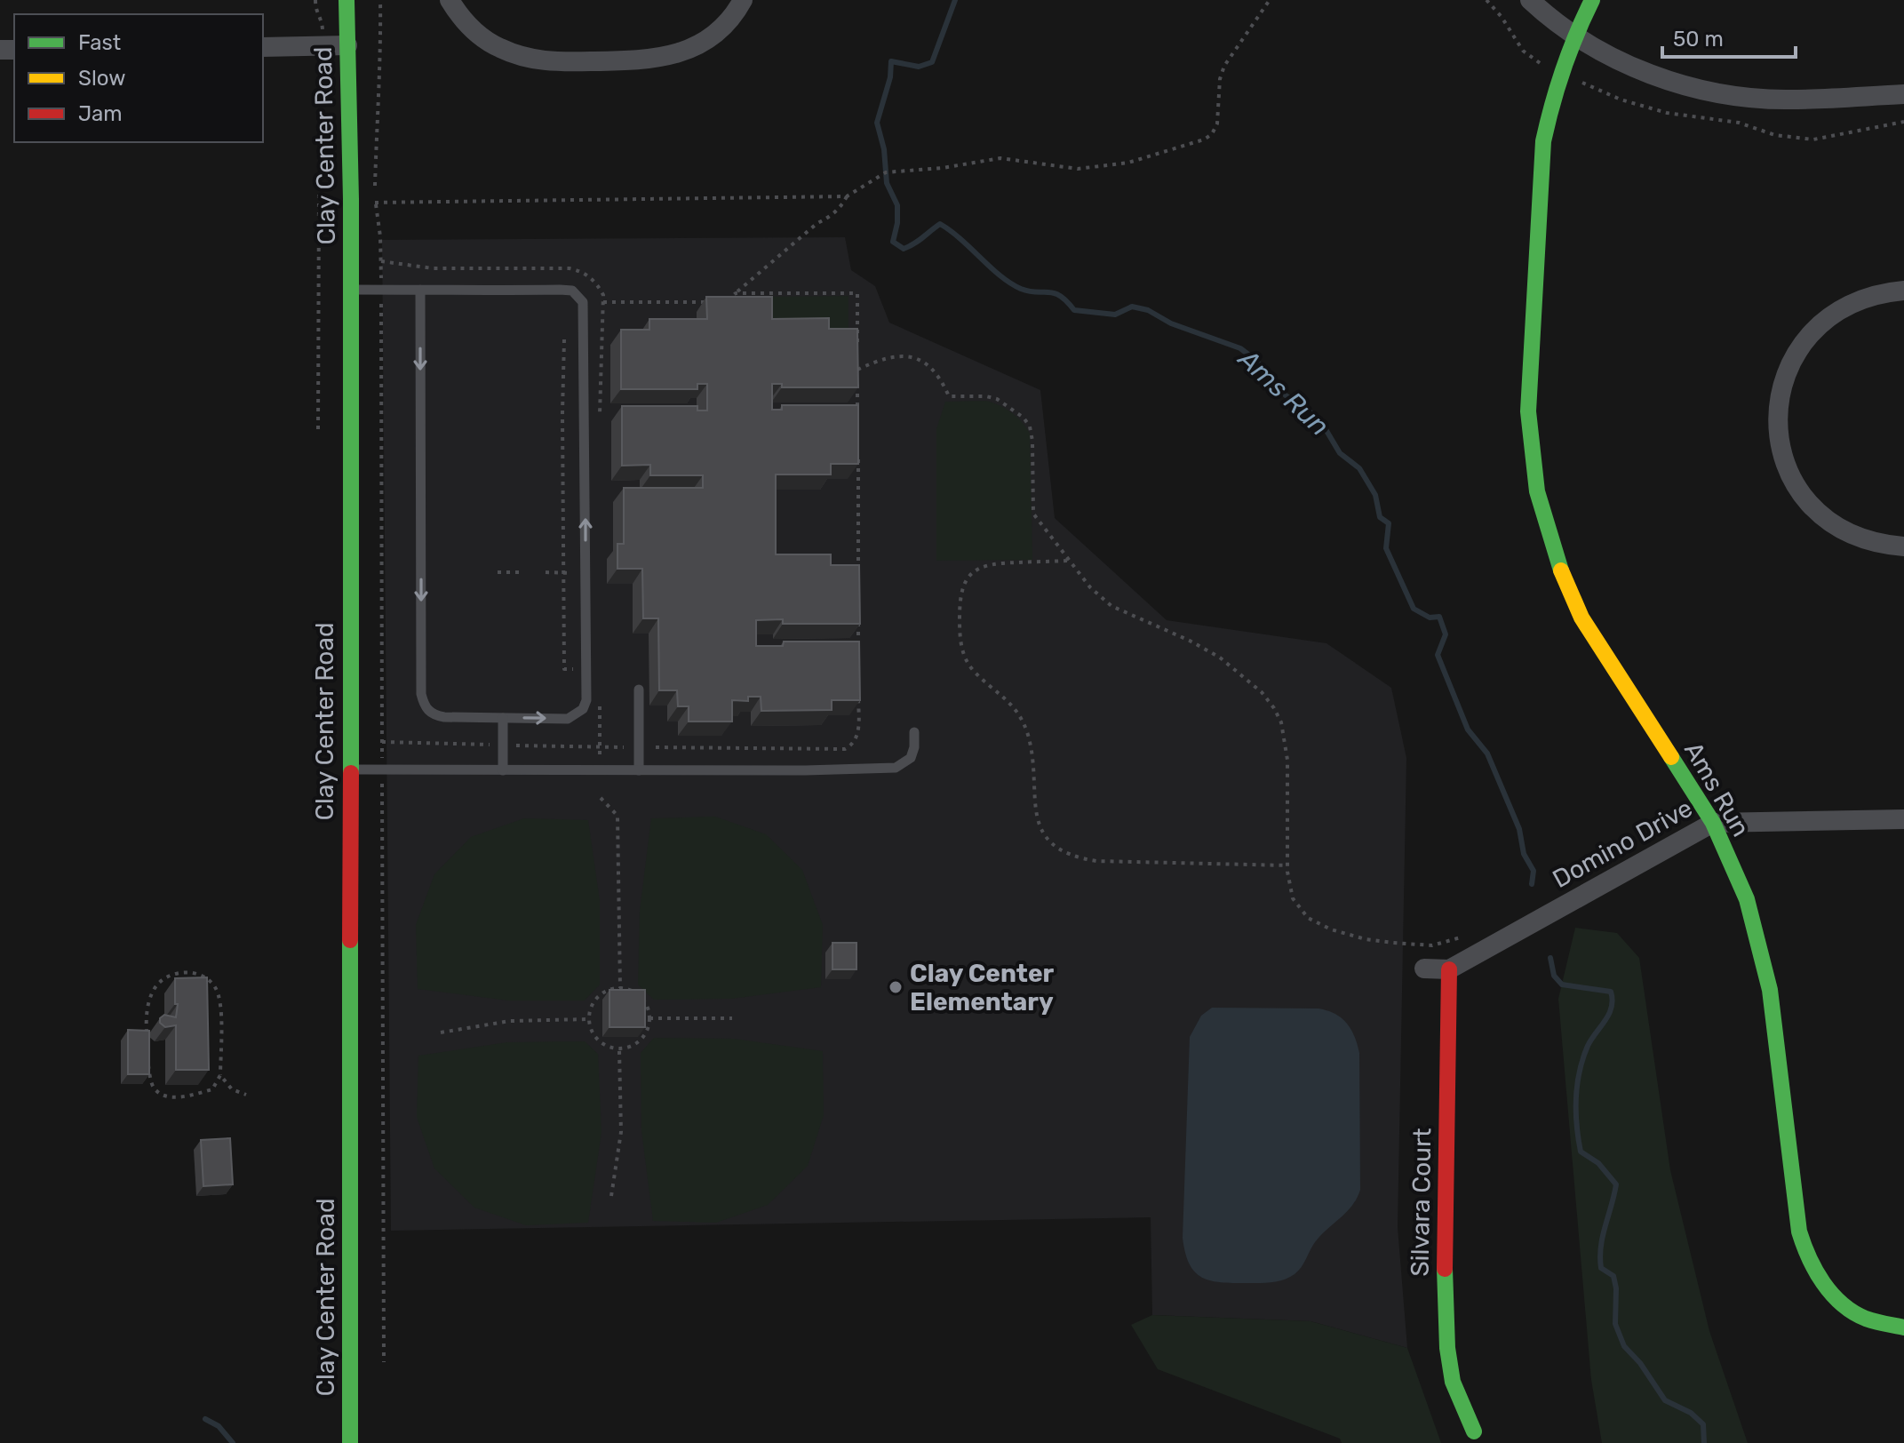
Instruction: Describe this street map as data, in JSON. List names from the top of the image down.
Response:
{
  "streets": {
    "street": [
      "Clay Center Road",
      "Ams Run",
      "Domino Drive",
      "Silvara Court"
    ]
  },
  "crossings": [
    ["Ams Run", "Domino Drive"],
    ["Domino Drive", "Silvara Court"]
  ],
  "water": ["Ams Run"],
  "places": ["Clay Center Elementary"],
  "legend": ["Fast", "Slow", "Jam"],
  "scale_bar": "50 m"
}
